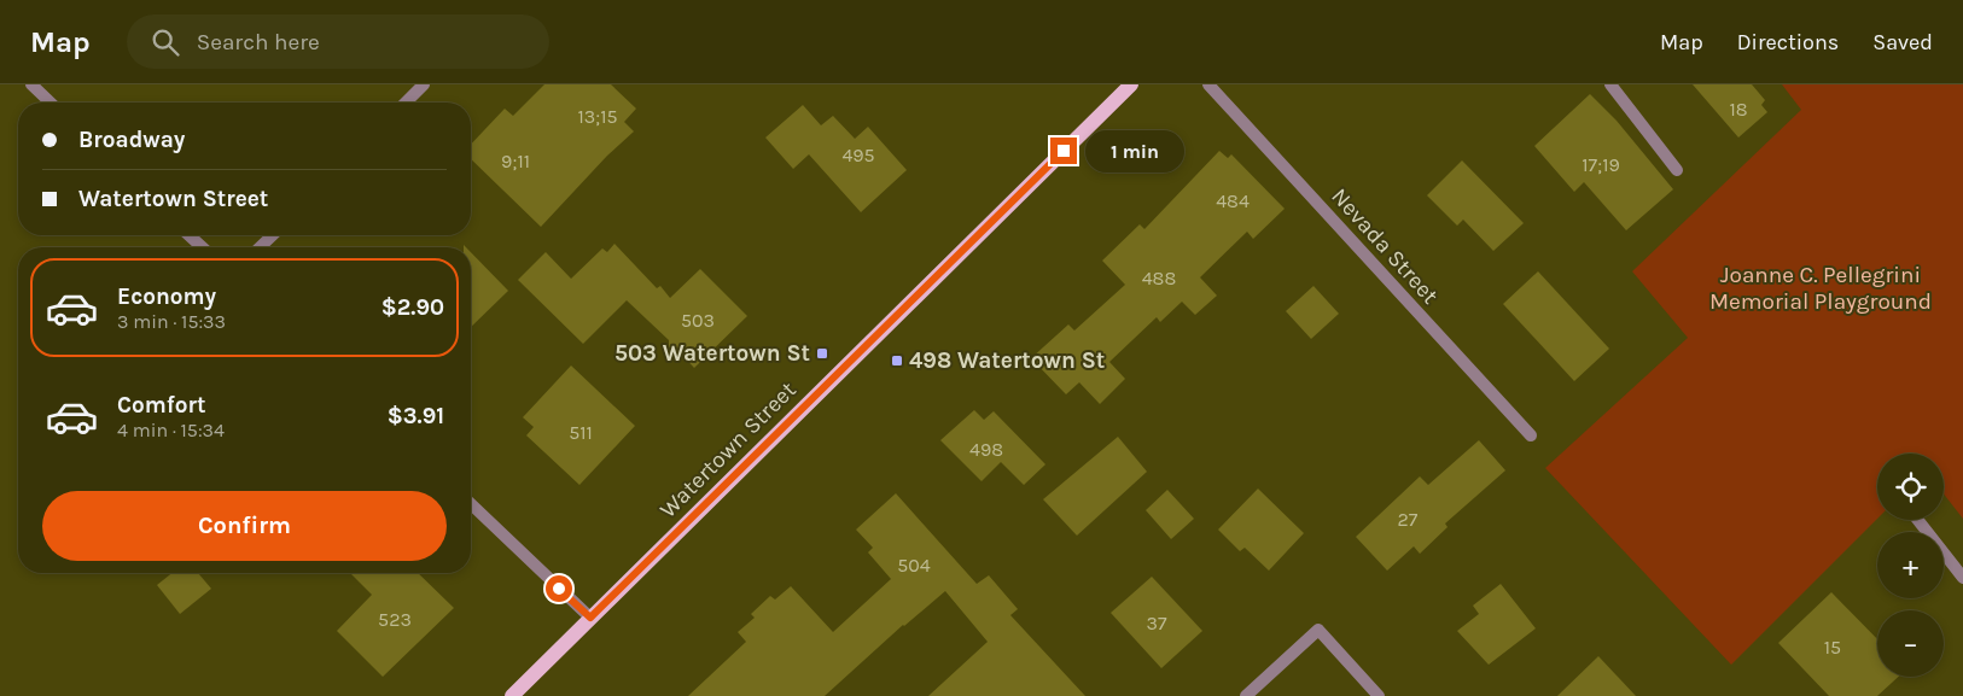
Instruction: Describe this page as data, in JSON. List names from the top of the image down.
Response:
{
  "streets": {
    "main road": ["Watertown Street"],
    "street": ["Nevada Street"]
  },
  "parks": ["Joanne C. Pellegrini Memorial Playground"],
  "places": {
    "transit": ["503 Watertown St", "498 Watertown St"]
  },
  "house_numbers": [
    "18",
    "13;15",
    "495",
    "9;11",
    "17;19",
    "484",
    "488",
    "503",
    "511",
    "498",
    "27",
    "504",
    "523",
    "37",
    "15"
  ],
  "page": {
    "header": "Map",
    "search": "Search here",
    "nav": ["Map", "Directions", "Saved"],
    "banner": ["Broadway", "Watertown Street"],
    "bubble": "1 min",
    "list": [
      {
        "name": "Economy",
        "note": "3 min · 15:33",
        "value": "$2.90"
      },
      {
        "name": "Comfort",
        "note": "4 min · 15:34",
        "value": "$3.91"
      }
    ],
    "map_buttons": ["+", "−"],
    "buttons": "Confirm"
  }
}
